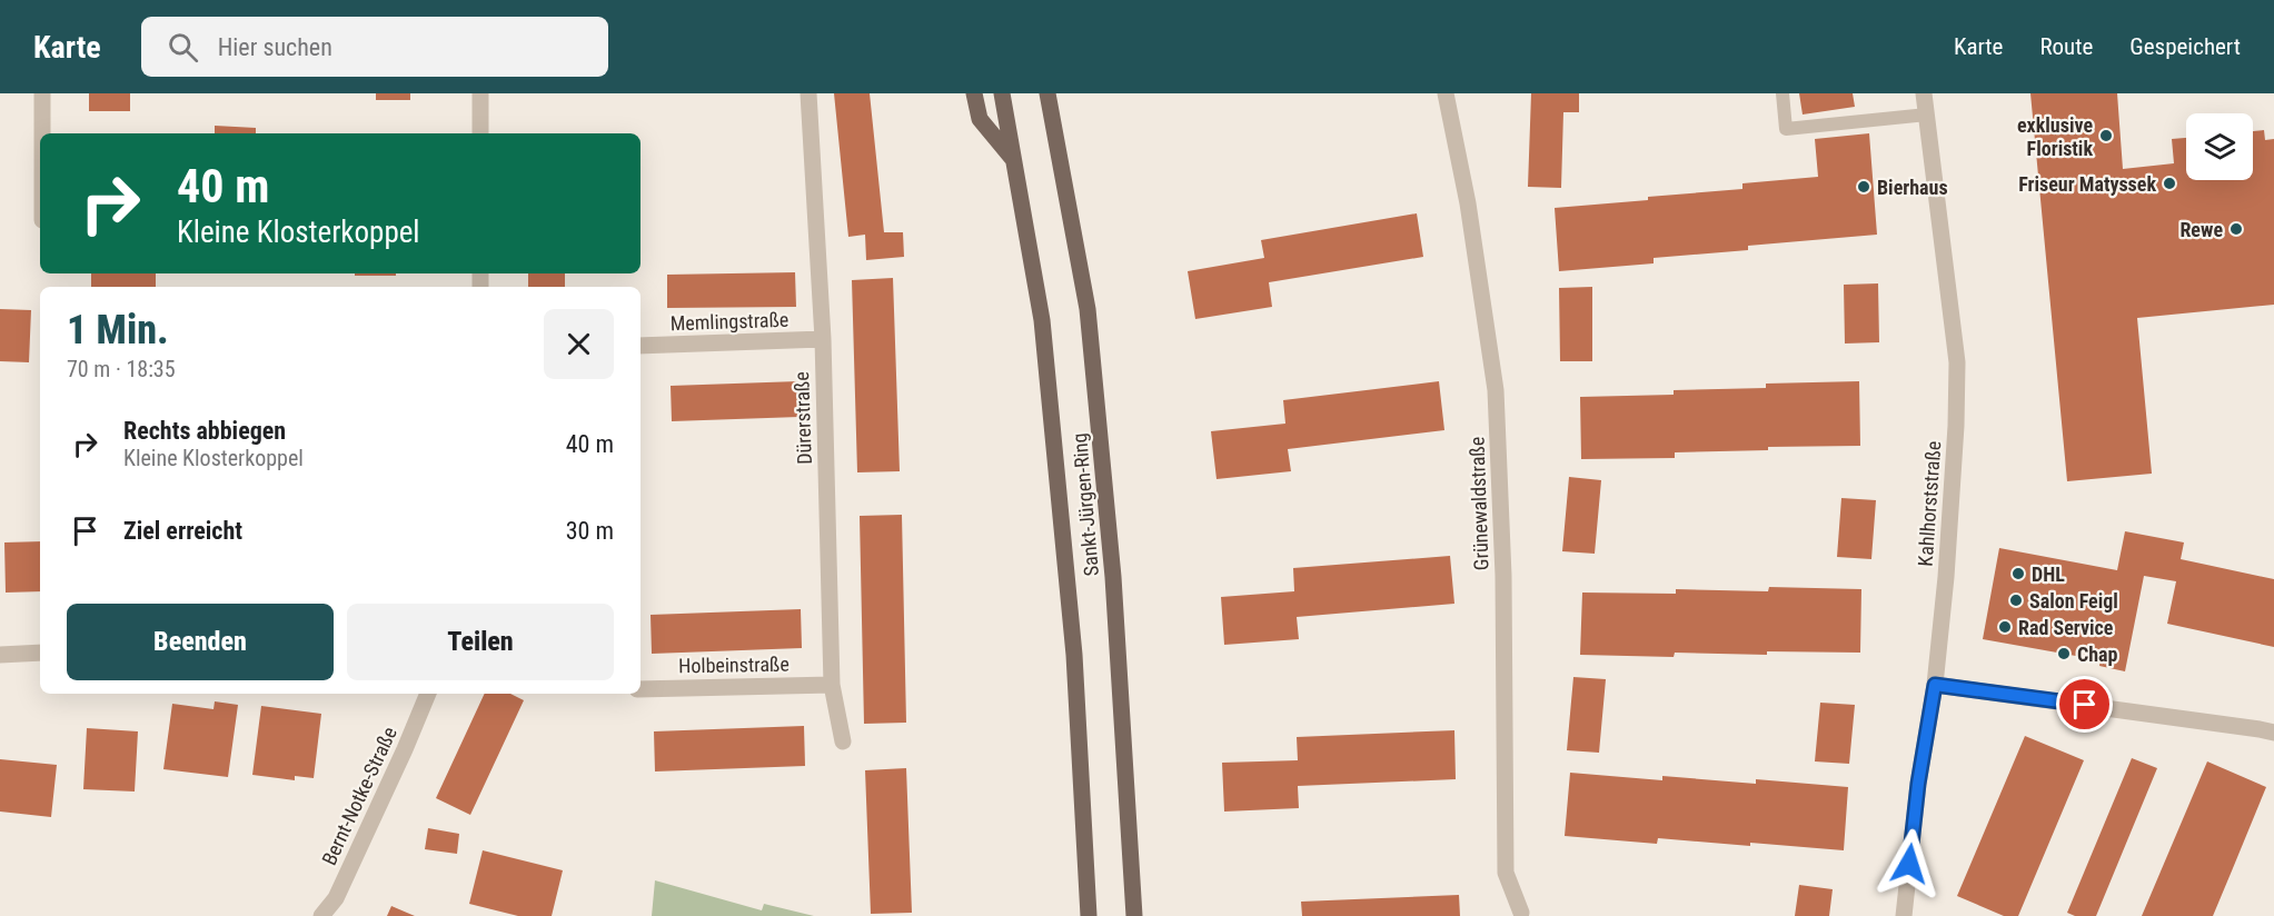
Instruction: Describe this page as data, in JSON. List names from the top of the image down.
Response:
{
  "streets": {
    "main road": ["Sankt-Jürgen-Ring"],
    "street": [
      "Memlingstraße",
      "Dürerstraße",
      "Grünewaldstraße",
      "Kahlhorststraße",
      "Holbeinstraße",
      "Bernt-Notke-Straße"
    ]
  },
  "crossings": [
    ["Memlingstraße", "Dürerstraße"],
    ["Dürerstraße", "Holbeinstraße"]
  ],
  "places": [
    "exklusive Floristik",
    "Friseur Matyssek",
    "Bierhaus",
    "Rewe",
    "DHL",
    "Salon Feigl",
    "Rad Service",
    "Chap"
  ],
  "page": {
    "header": "Karte",
    "search": "Hier suchen",
    "nav": ["Karte", "Route", "Gespeichert"],
    "turn": ["40 m", "Kleine Klosterkoppel"],
    "heading": ["1 Min.", "70 m · 18:35"],
    "list": [
      {
        "name": "Rechts abbiegen",
        "note": "Kleine Klosterkoppel",
        "value": "40 m"
      },
      {
        "name": "Ziel erreicht",
        "value": "30 m"
      }
    ],
    "buttons": ["Beenden", "Teilen"]
  }
}
